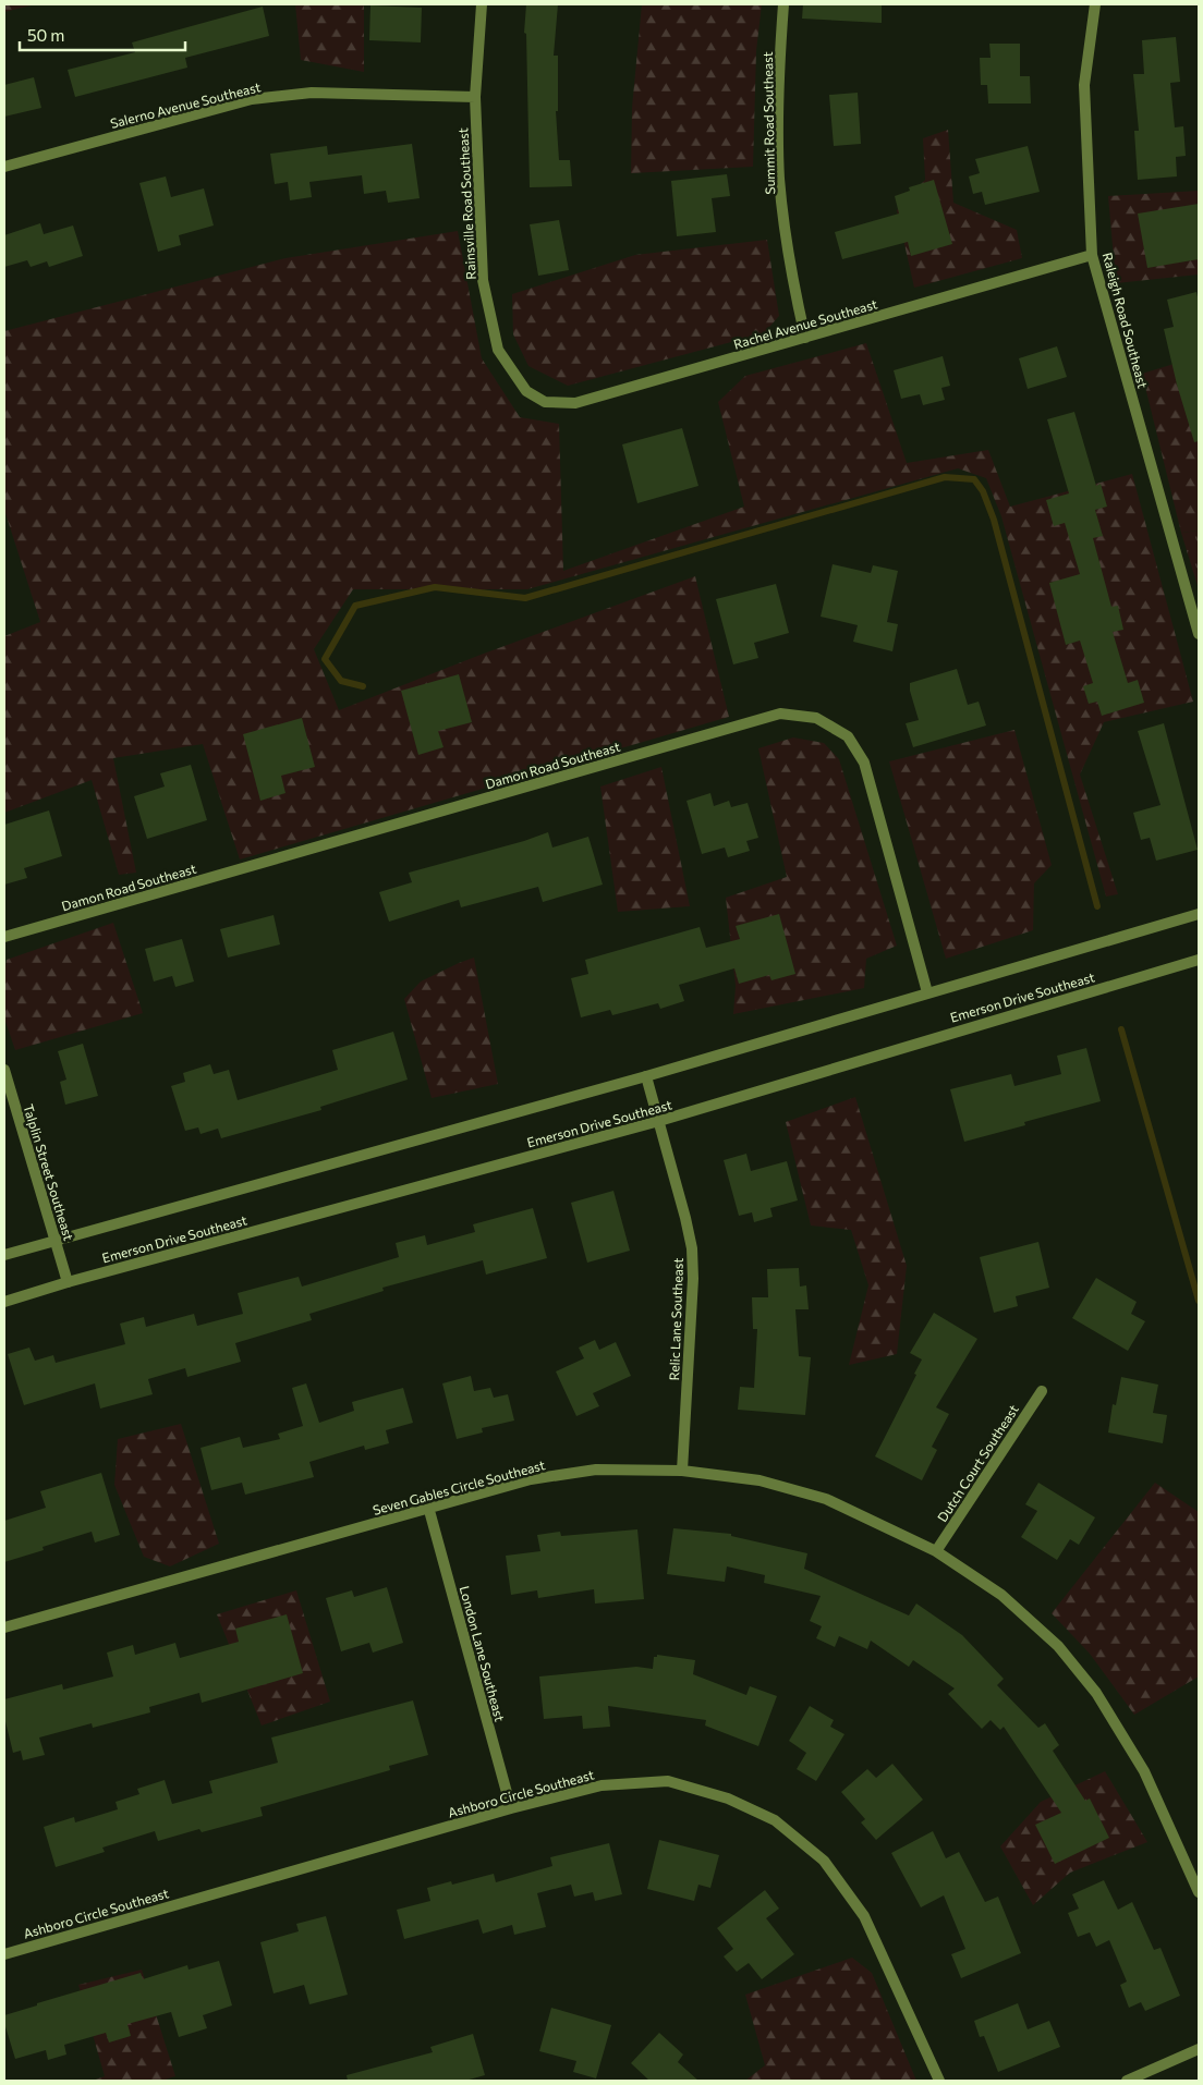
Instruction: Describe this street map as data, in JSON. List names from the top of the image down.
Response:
{
  "streets": {
    "street": [
      "Salerno Avenue Southeast",
      "Summit Road Southeast",
      "Rainsville Road Southeast",
      "Raleigh Road Southeast",
      "Rachel Avenue Southeast",
      "Damon Road Southeast",
      "Emerson Drive Southeast",
      "Talplin Street Southeast",
      "Relic Lane Southeast",
      "Dutch Court Southeast",
      "Seven Gables Circle Southeast",
      "London Lane Southeast",
      "Ashboro Circle Southeast"
    ]
  },
  "crossings": [
    ["Salerno Avenue Southeast", "Rainsville Road Southeast"],
    ["Summit Road Southeast", "Rachel Avenue Southeast"],
    ["Rainsville Road Southeast", "Rachel Avenue Southeast"],
    ["Raleigh Road Southeast", "Rachel Avenue Southeast"],
    ["Emerson Drive Southeast", "Talplin Street Southeast"],
    ["Emerson Drive Southeast", "Relic Lane Southeast"],
    ["Relic Lane Southeast", "Seven Gables Circle Southeast"],
    ["Dutch Court Southeast", "Seven Gables Circle Southeast"],
    ["Seven Gables Circle Southeast", "London Lane Southeast"],
    ["London Lane Southeast", "Ashboro Circle Southeast"]
  ],
  "scale_bar": "50 m"
}
